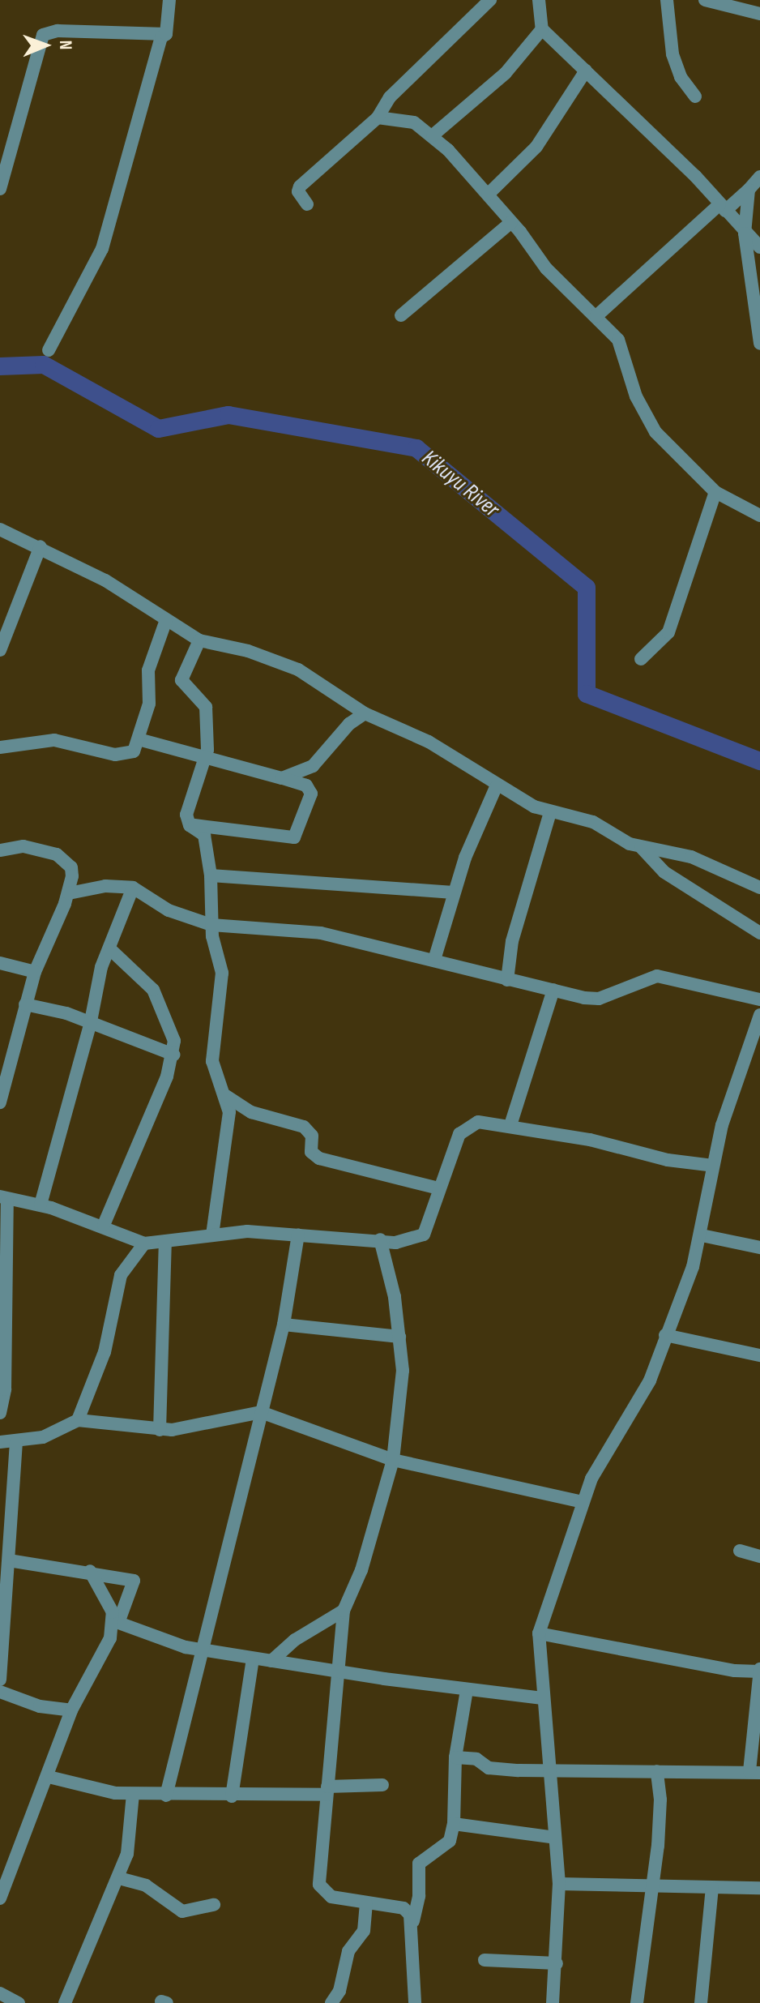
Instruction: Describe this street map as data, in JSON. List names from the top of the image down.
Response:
{
  "water": ["Kikuyu River"],
  "north": "right"
}
